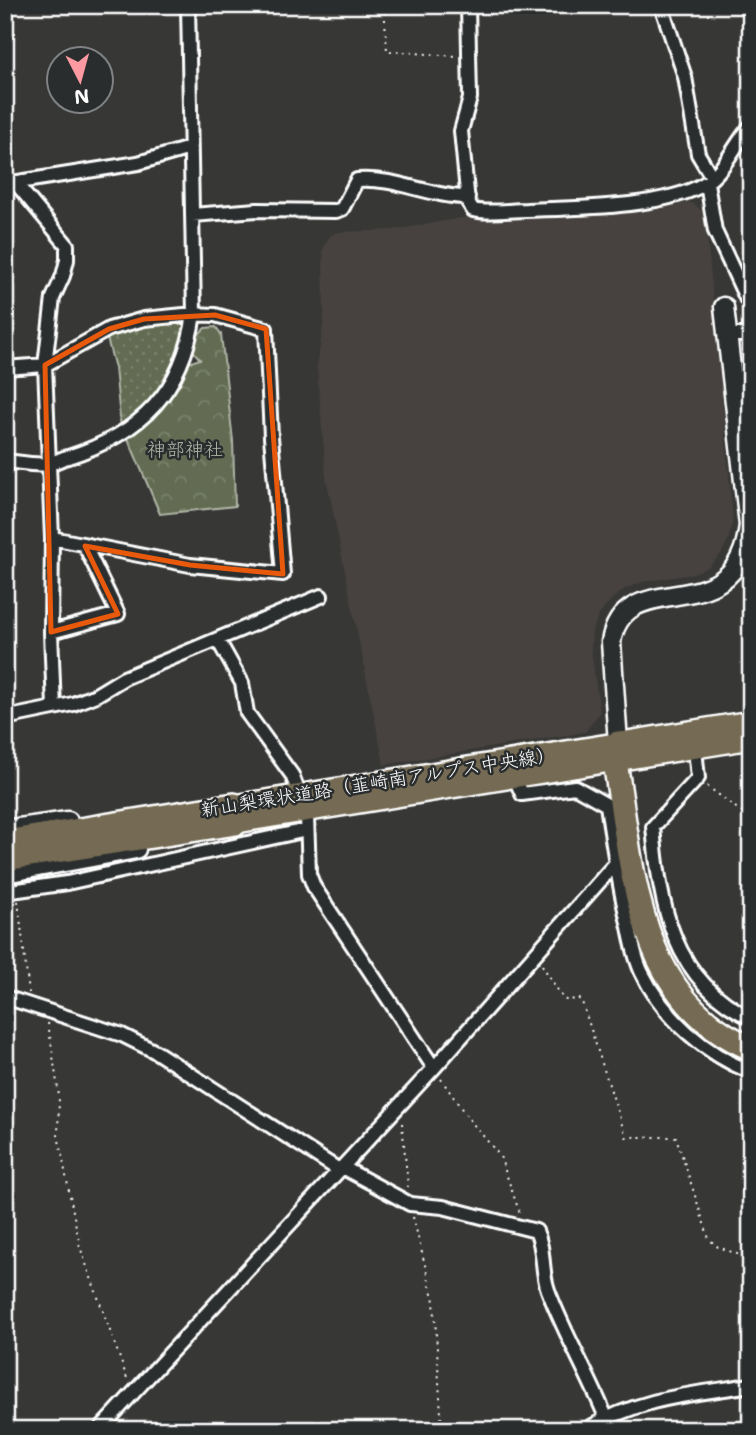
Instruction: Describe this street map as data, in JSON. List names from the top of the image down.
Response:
{
  "streets": {
    "highway": ["新山梨環状道路（韮崎南アルプス中央線）"]
  },
  "parks": ["神部神社"],
  "north": "bottom"
}
